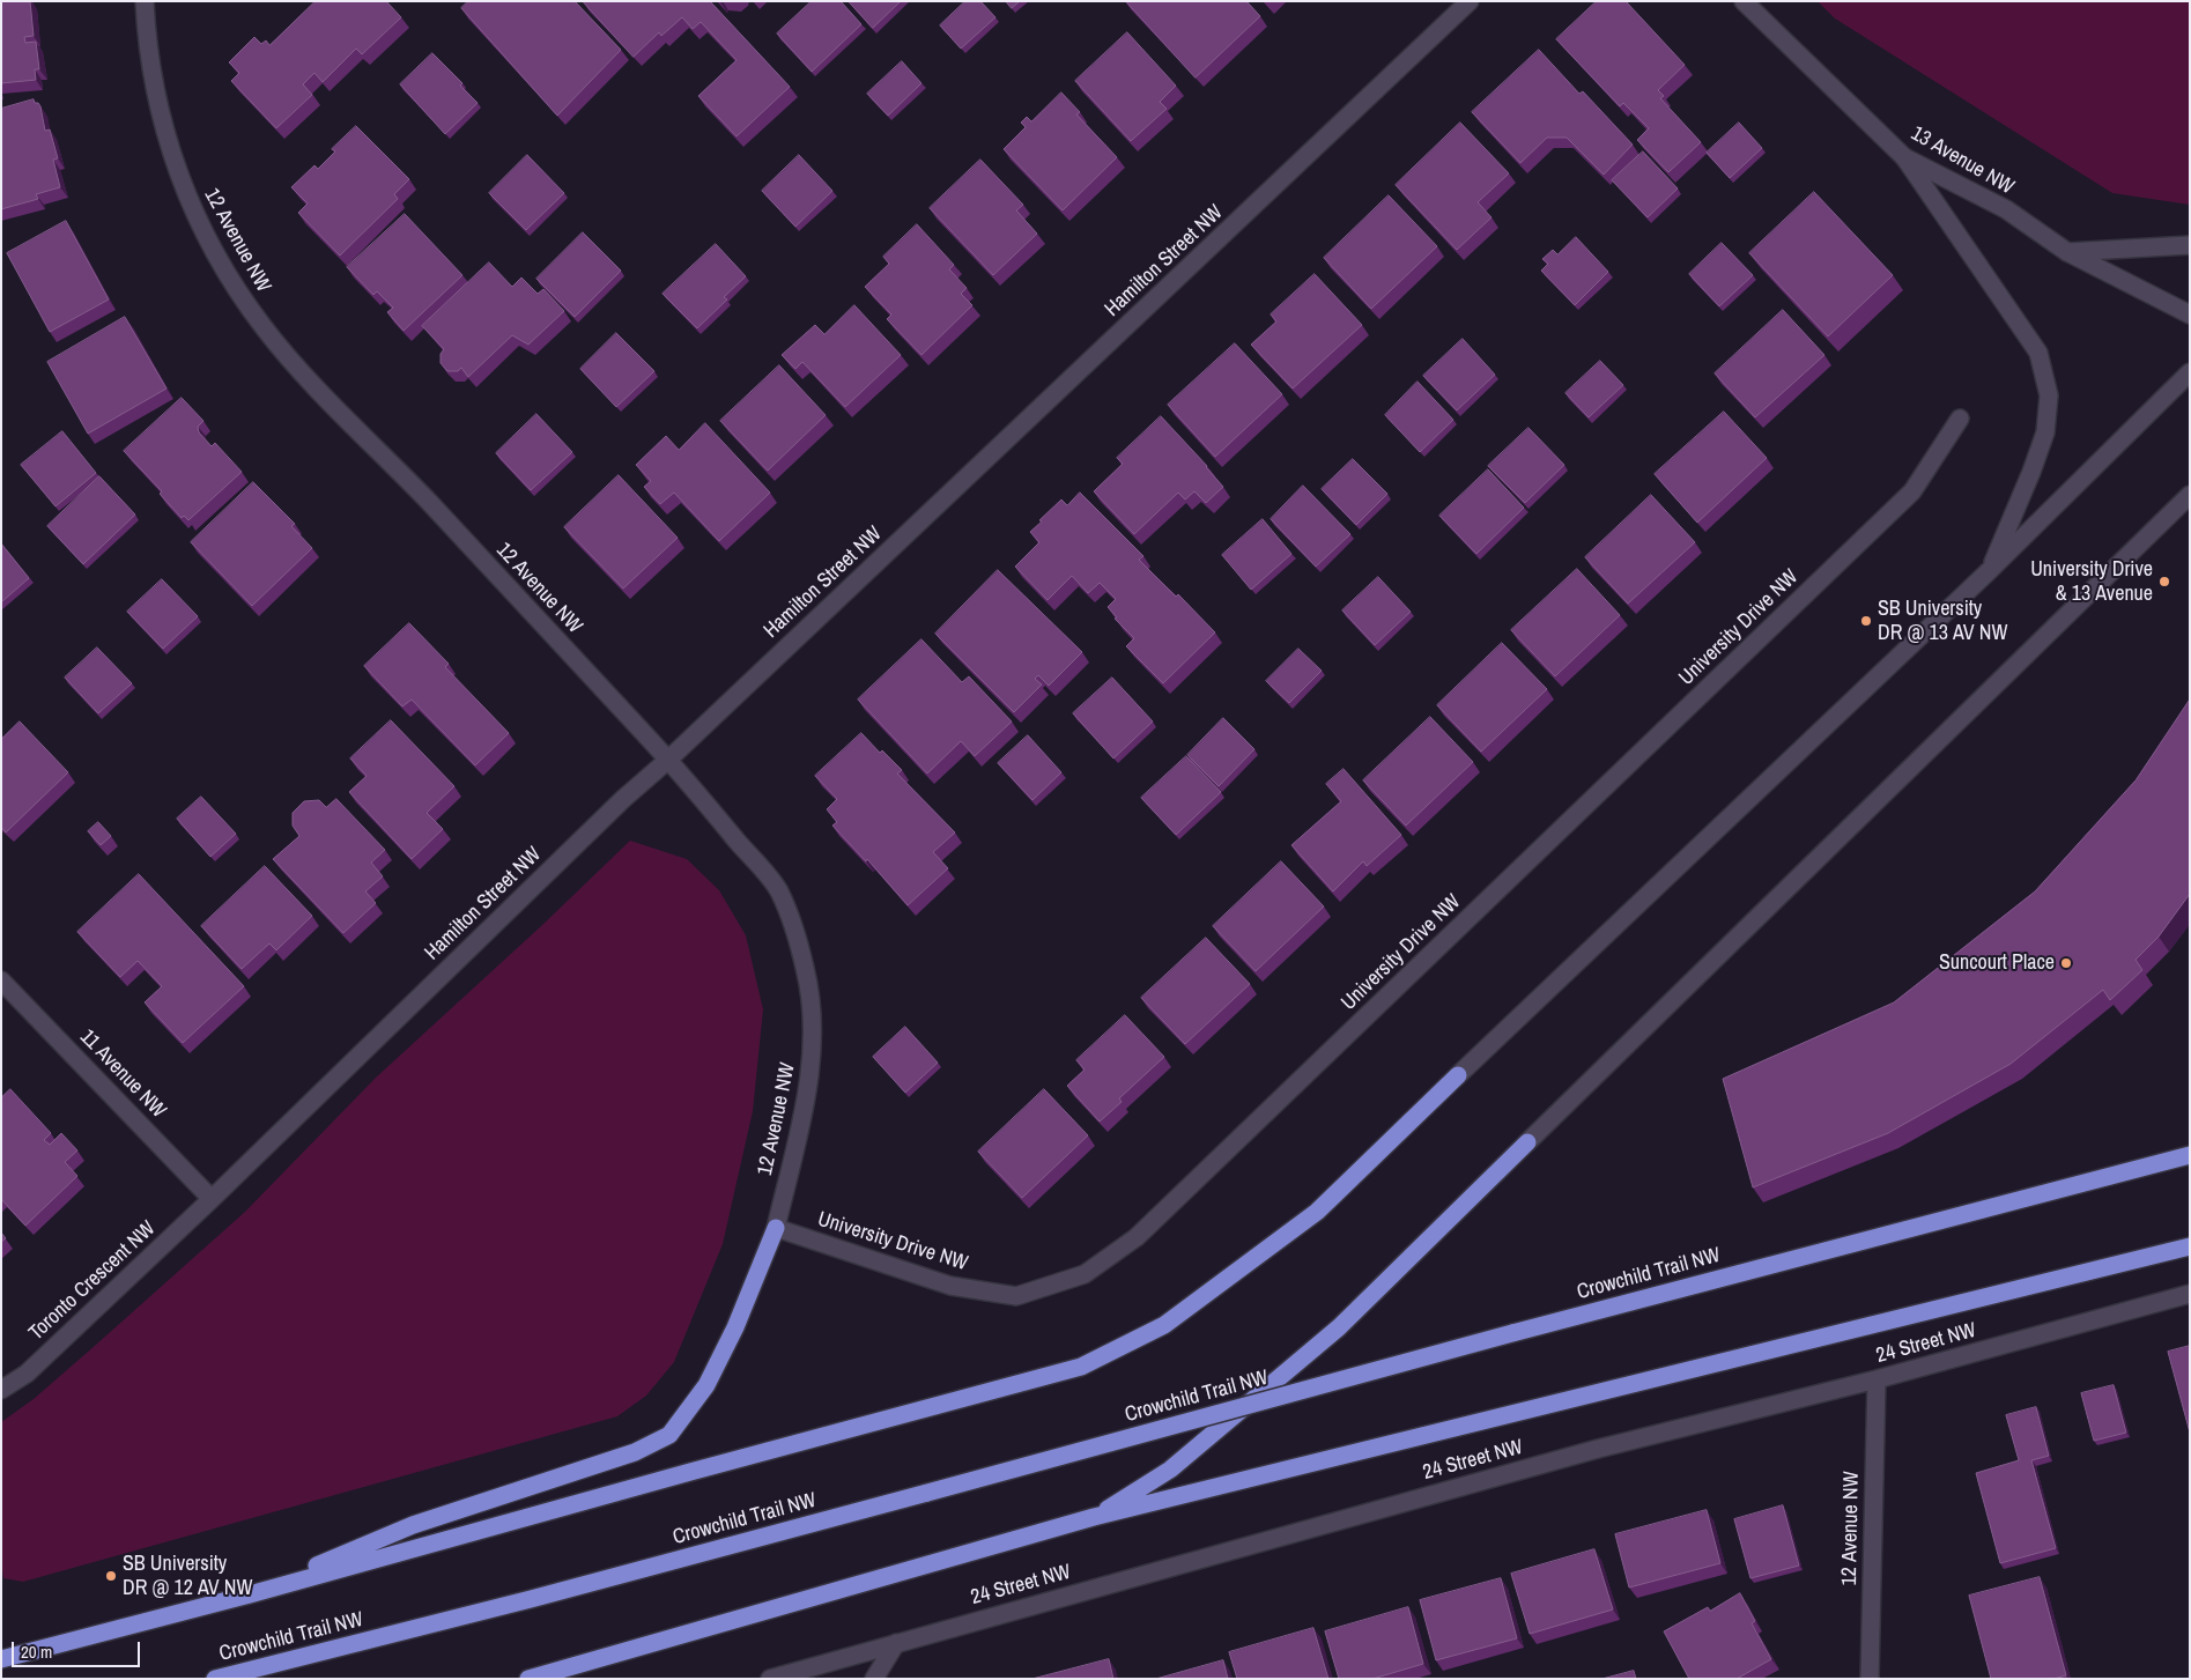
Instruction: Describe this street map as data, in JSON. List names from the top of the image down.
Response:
{
  "streets": {
    "highway": ["Crowchild Trail NW"],
    "street": [
      "13 Avenue NW",
      "12 Avenue NW",
      "Hamilton Street NW",
      "University Drive NW",
      "11 Avenue NW",
      "Toronto Crescent NW",
      "24 Street NW"
    ]
  },
  "crossings": [
    ["12 Avenue NW", "Hamilton Street NW"],
    ["12 Avenue NW", "University Drive NW"],
    ["12 Avenue NW", "24 Street NW"],
    ["Hamilton Street NW", "11 Avenue NW"],
    ["Hamilton Street NW", "Toronto Crescent NW"],
    ["11 Avenue NW", "Toronto Crescent NW"]
  ],
  "places": [
    "University Drive & 13 Avenue",
    "SB University DR @ 13 AV NW",
    "Suncourt Place",
    "SB University DR @ 12 AV NW"
  ],
  "scale_bar": "20 m"
}
